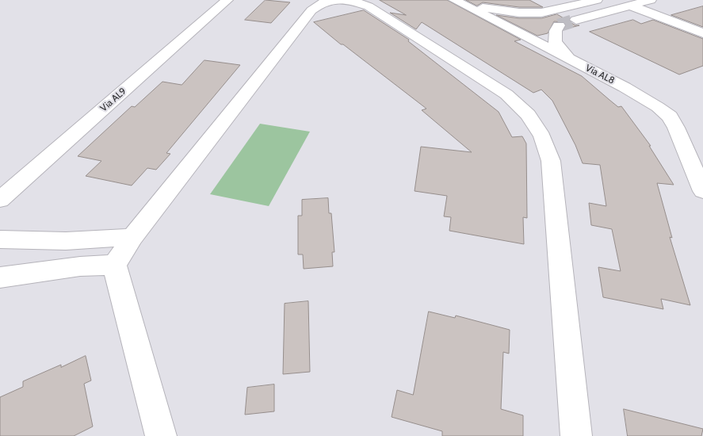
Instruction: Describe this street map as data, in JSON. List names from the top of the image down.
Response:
{
  "streets": {
    "street": ["Via AL8", "Via AL9"]
  }
}
